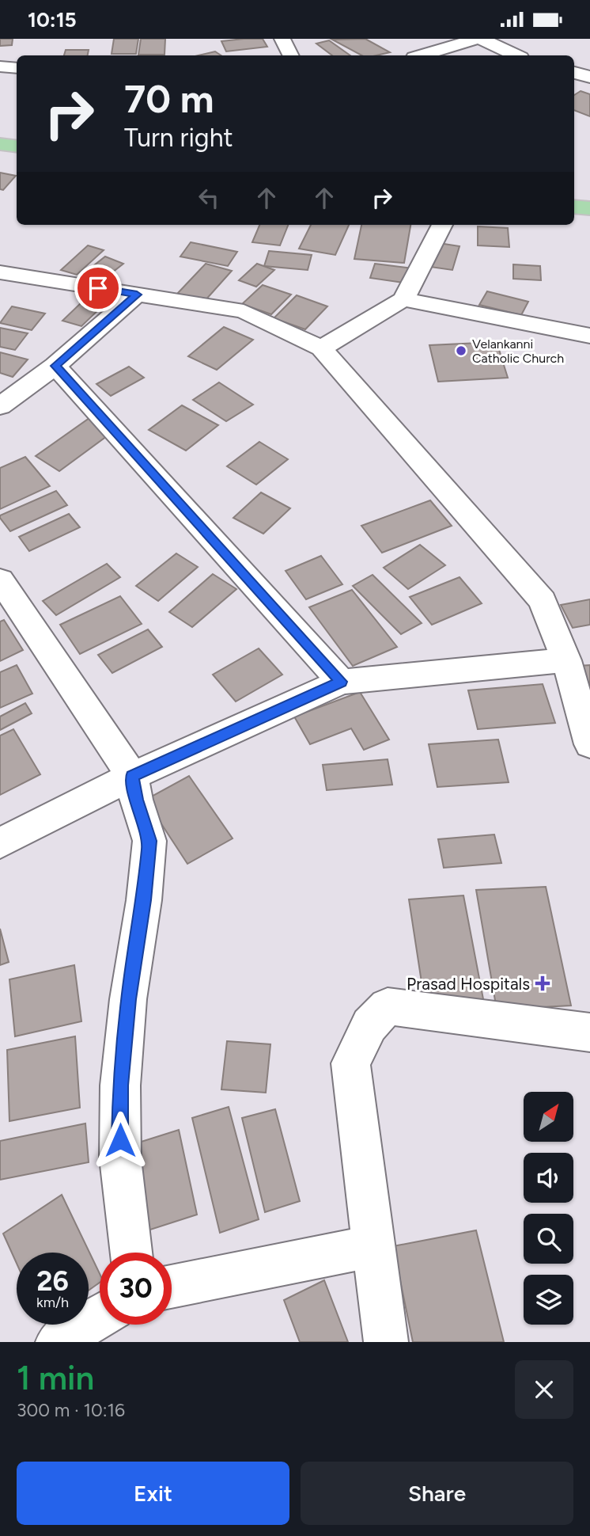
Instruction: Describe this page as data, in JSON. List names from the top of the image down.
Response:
{
  "places": {
    "other": ["Velankanni Catholic Church"],
    "health": ["Prasad Hospitals"]
  },
  "north": "top right",
  "page": {
    "status": "10:15",
    "turn": ["70 m", "Turn right"],
    "speed": "26 km/h",
    "limit": "30",
    "heading": ["1 min", "300 m · 10:16"],
    "buttons": ["Exit", "Share"]
  }
}
